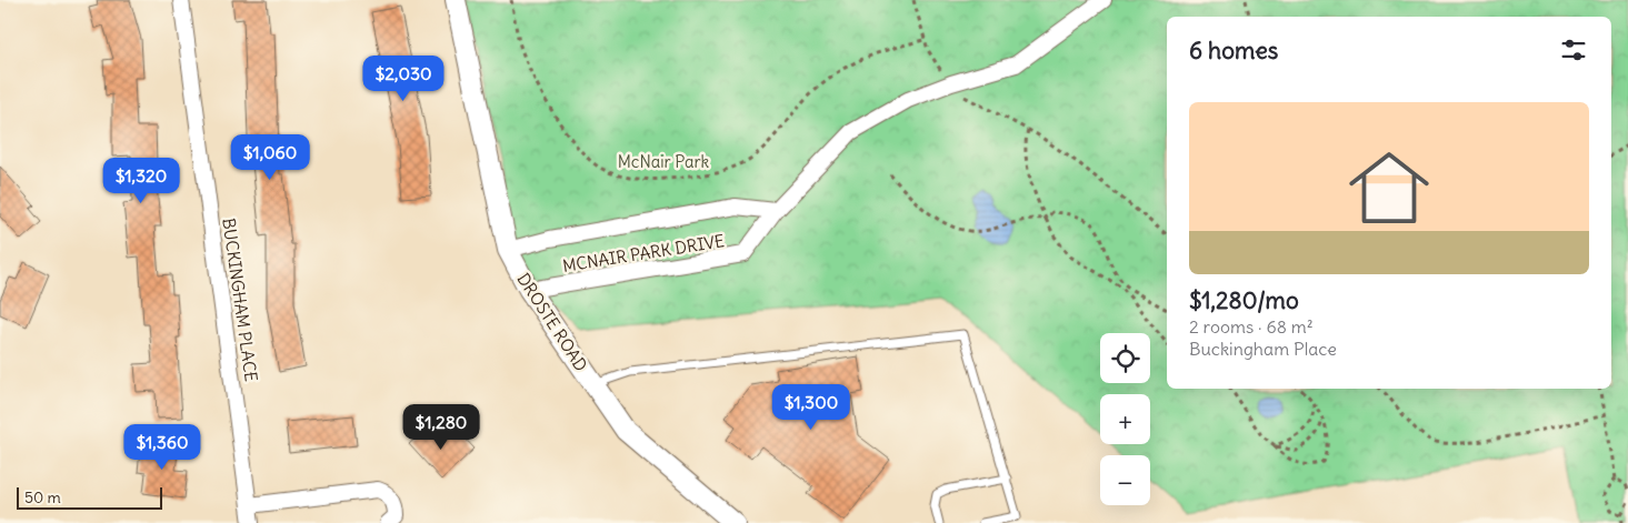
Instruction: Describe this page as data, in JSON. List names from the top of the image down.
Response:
{
  "streets": {
    "street": ["MCNAIR PARK DRIVE", "BUCKINGHAM PLACE", "DROSTE ROAD"]
  },
  "crossings": [
    ["MCNAIR PARK DRIVE", "DROSTE ROAD"]
  ],
  "parks": ["McNair Park"],
  "scale_bar": "50 m",
  "page": {
    "heading": "6 homes",
    "price": [
      "$2,030",
      "$1,060",
      "$1,320",
      "$1,300",
      "$1,280",
      "$1,360"
    ],
    "list": [
      {
        "name": "$1,280/mo",
        "note": "2 rooms · 68 m² · Buckingham Place"
      }
    ],
    "map_buttons": ["+", "−"],
    "scale": "50 m"
  }
}
